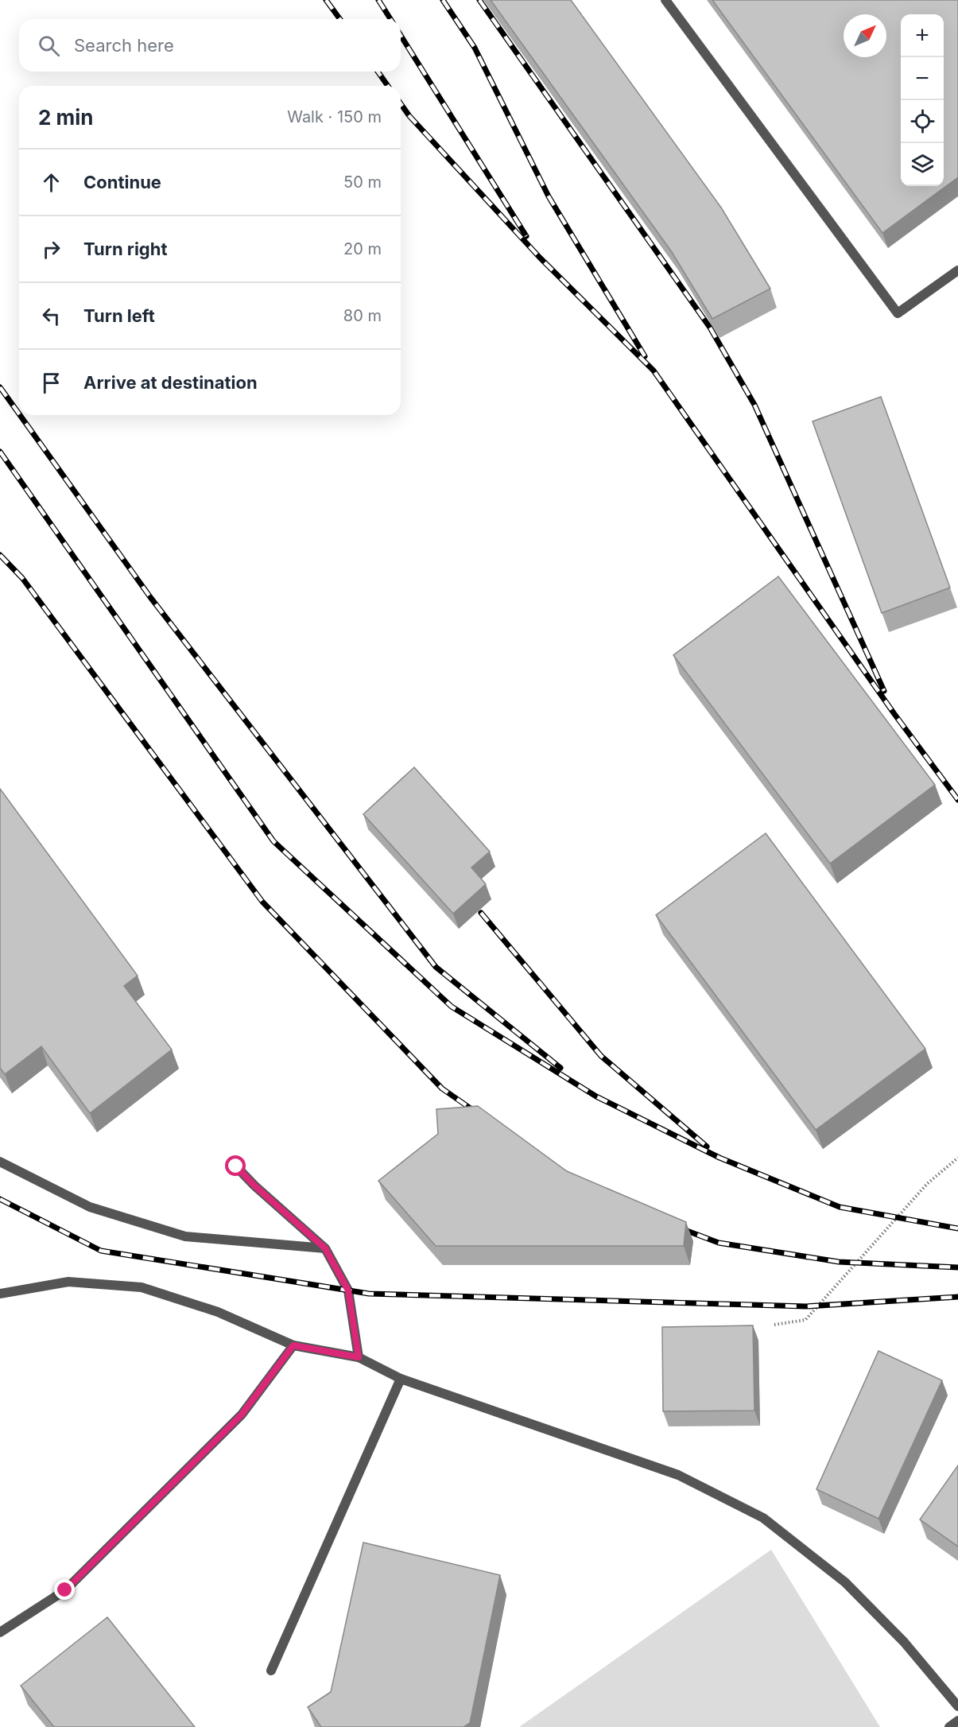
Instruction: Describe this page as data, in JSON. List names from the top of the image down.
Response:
{
  "north": "top right",
  "page": {
    "map_buttons": ["+", "−"],
    "search": "Search here",
    "heading": ["2 min", "Walk · 150 m"],
    "list": [
      ["Continue", "50 m"],
      ["Turn right", "20 m"],
      ["Turn left", "80 m"],
      "Arrive at destination"
    ]
  }
}
